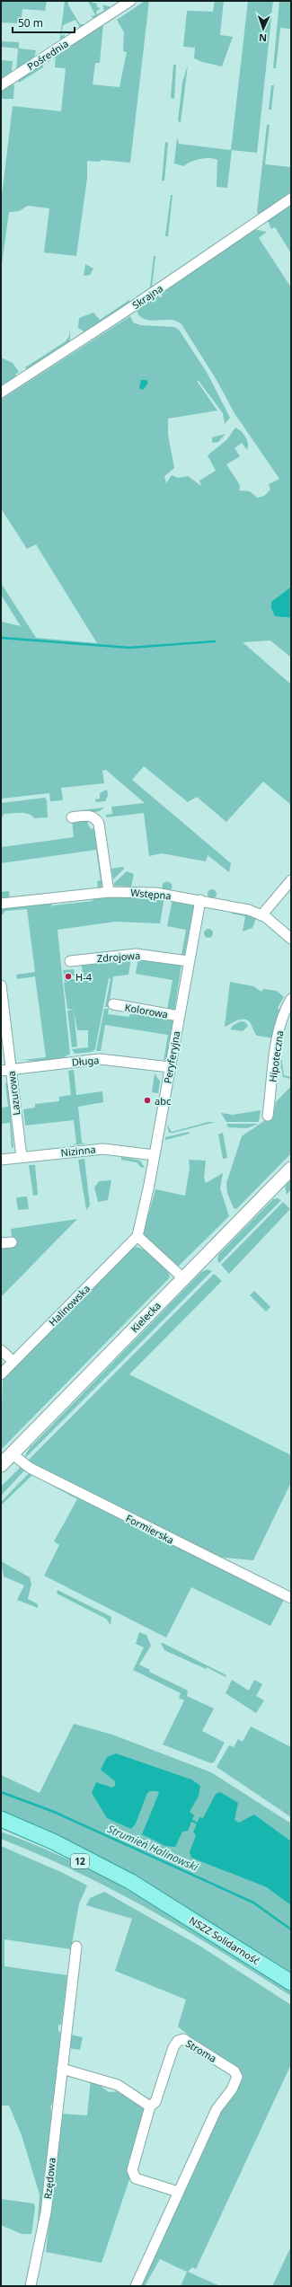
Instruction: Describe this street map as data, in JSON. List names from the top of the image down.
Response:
{
  "streets": {
    "main road": ["Kielecka", "12", "NSZZ Solidarność"],
    "street": [
      "Pośrednia",
      "Skrajna",
      "Wstępna",
      "Zdrojowa",
      "Kolorowa",
      "Hipoteczna",
      "Peryferyjna",
      "Długa",
      "Lazurowa",
      "Nizinna",
      "Halinowska",
      "Formierska",
      "Stroma",
      "Rzędowa"
    ]
  },
  "crossings": [
    ["Wstępna", "Peryferyjna"],
    ["Zdrojowa", "Peryferyjna"],
    ["Kolorowa", "Peryferyjna"],
    ["Peryferyjna", "Długa"],
    ["Peryferyjna", "Nizinna"],
    ["Peryferyjna", "Halinowska"],
    ["Długa", "Lazurowa"],
    ["Lazurowa", "Nizinna"],
    ["Kielecka", "Formierska"]
  ],
  "water": ["Strumień Halinowski"],
  "places": ["H-4", "abc"],
  "scale_bar": "50 m",
  "north": "bottom"
}
